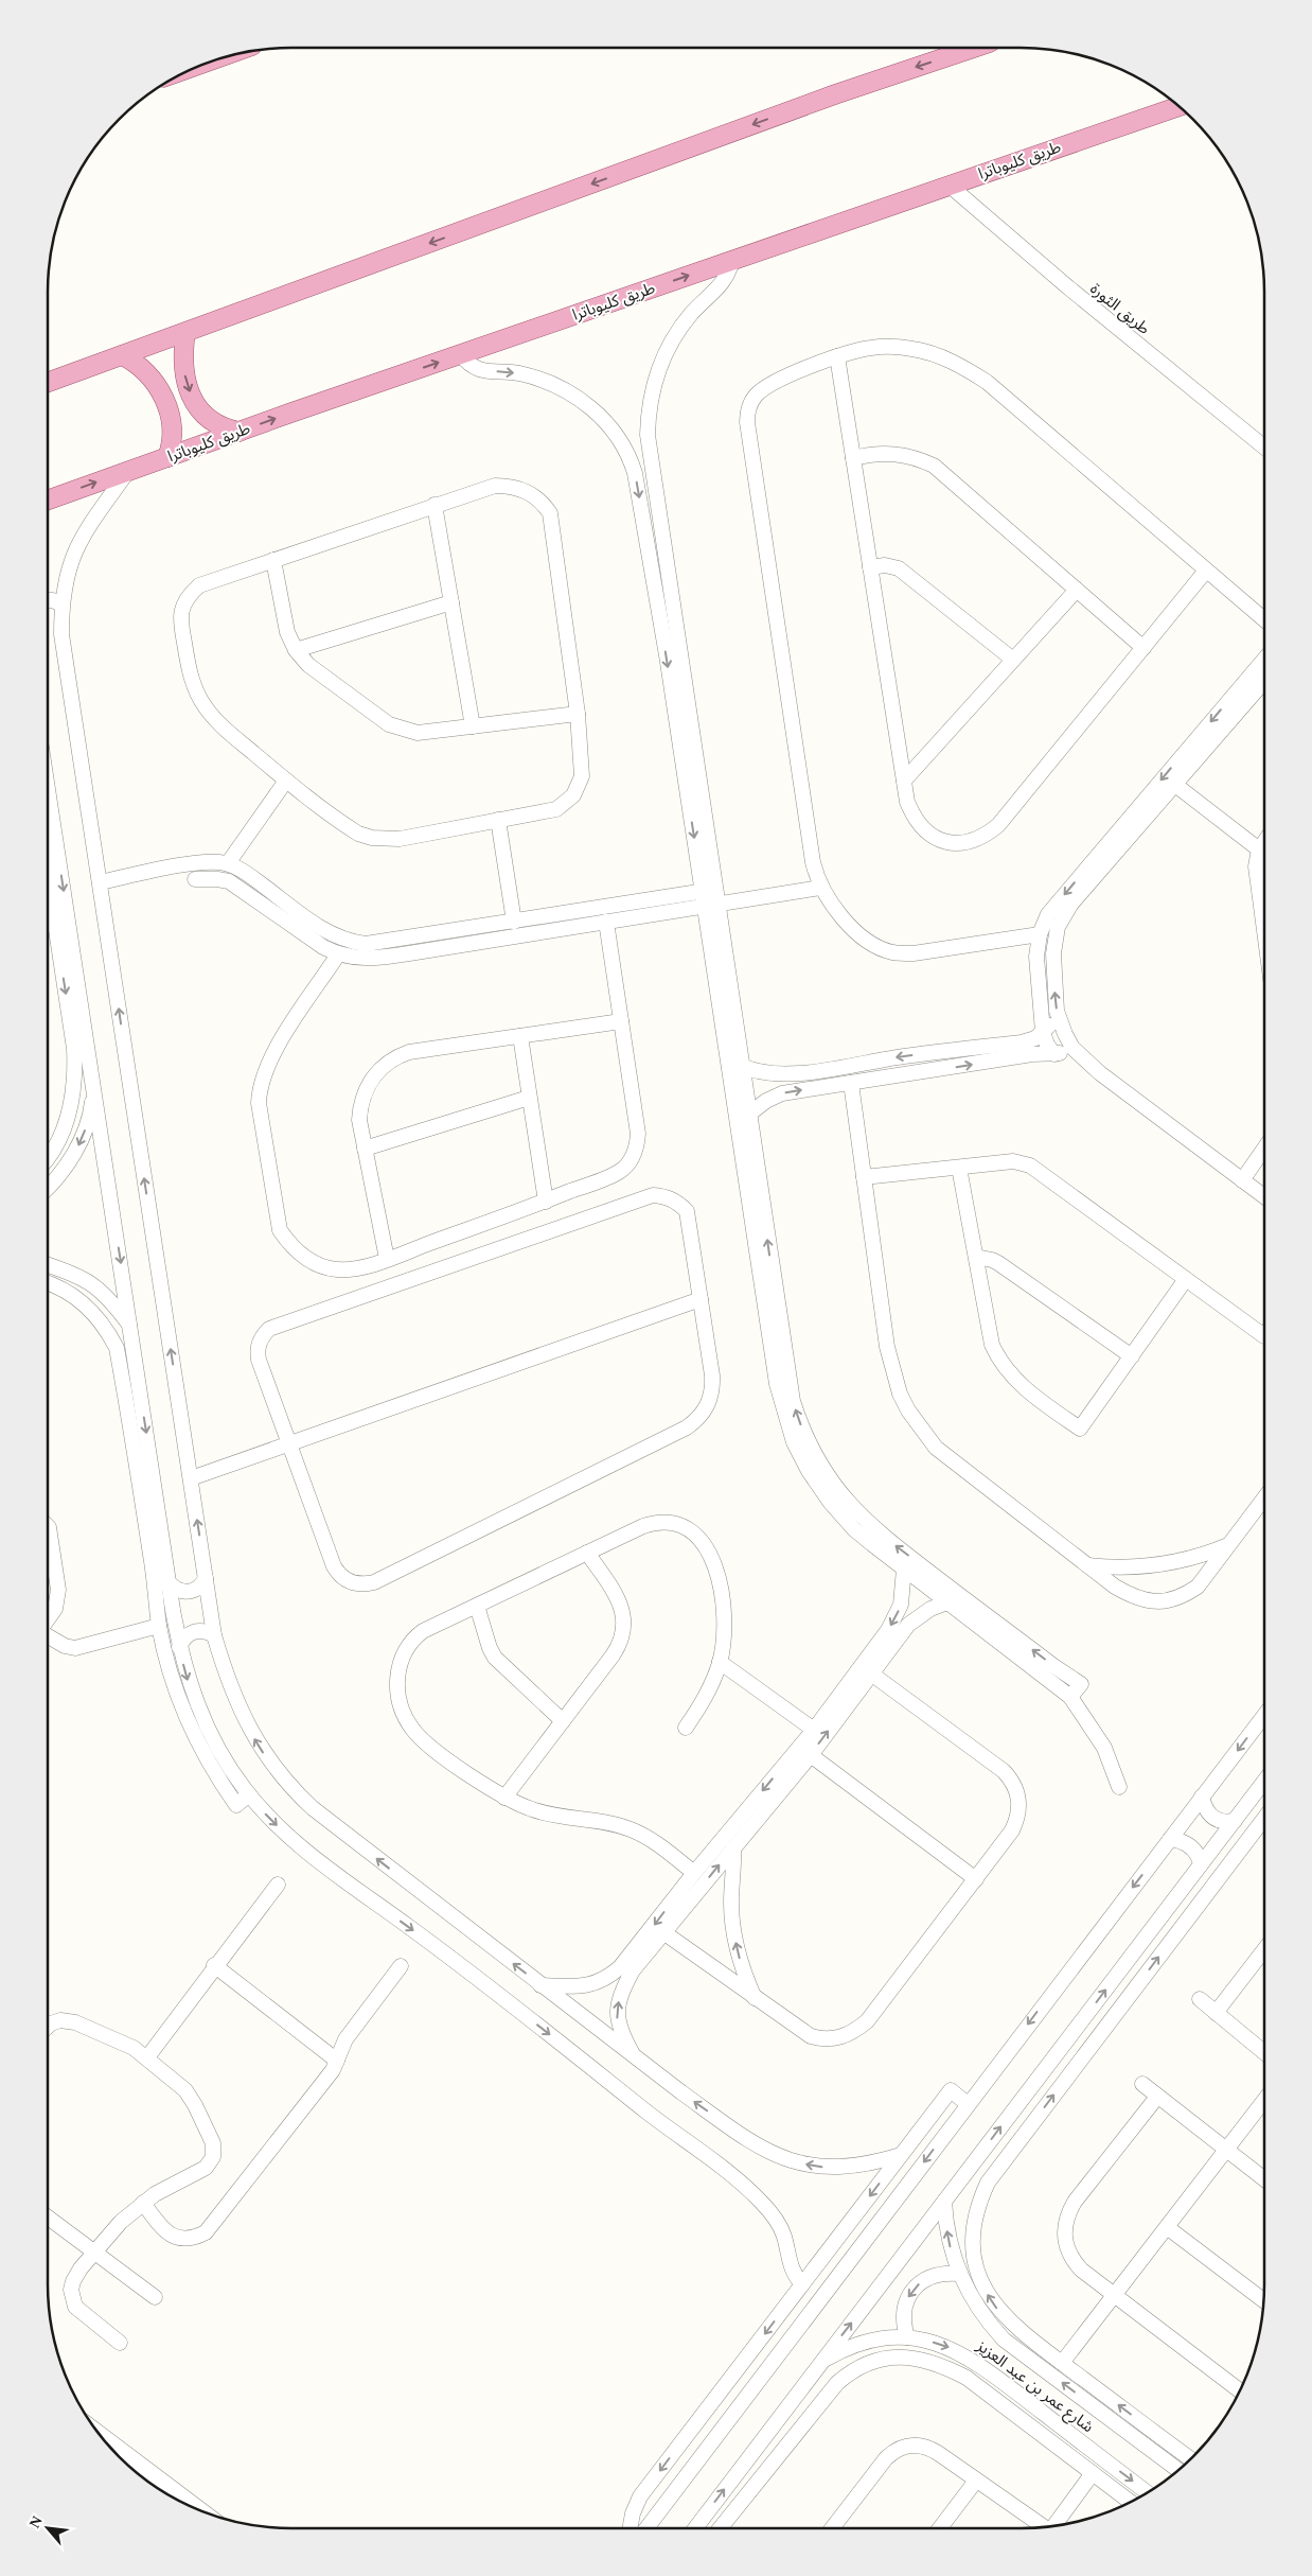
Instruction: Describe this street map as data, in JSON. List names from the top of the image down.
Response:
{
  "streets": {
    "main road": ["طريق كليوباترا"],
    "street": ["طريق الثورة", "شارع عمر بن عبد العزيز"]
  },
  "crossings": [
    ["طريق كليوباترا", "طريق الثورة"]
  ],
  "north": "top left"
}
